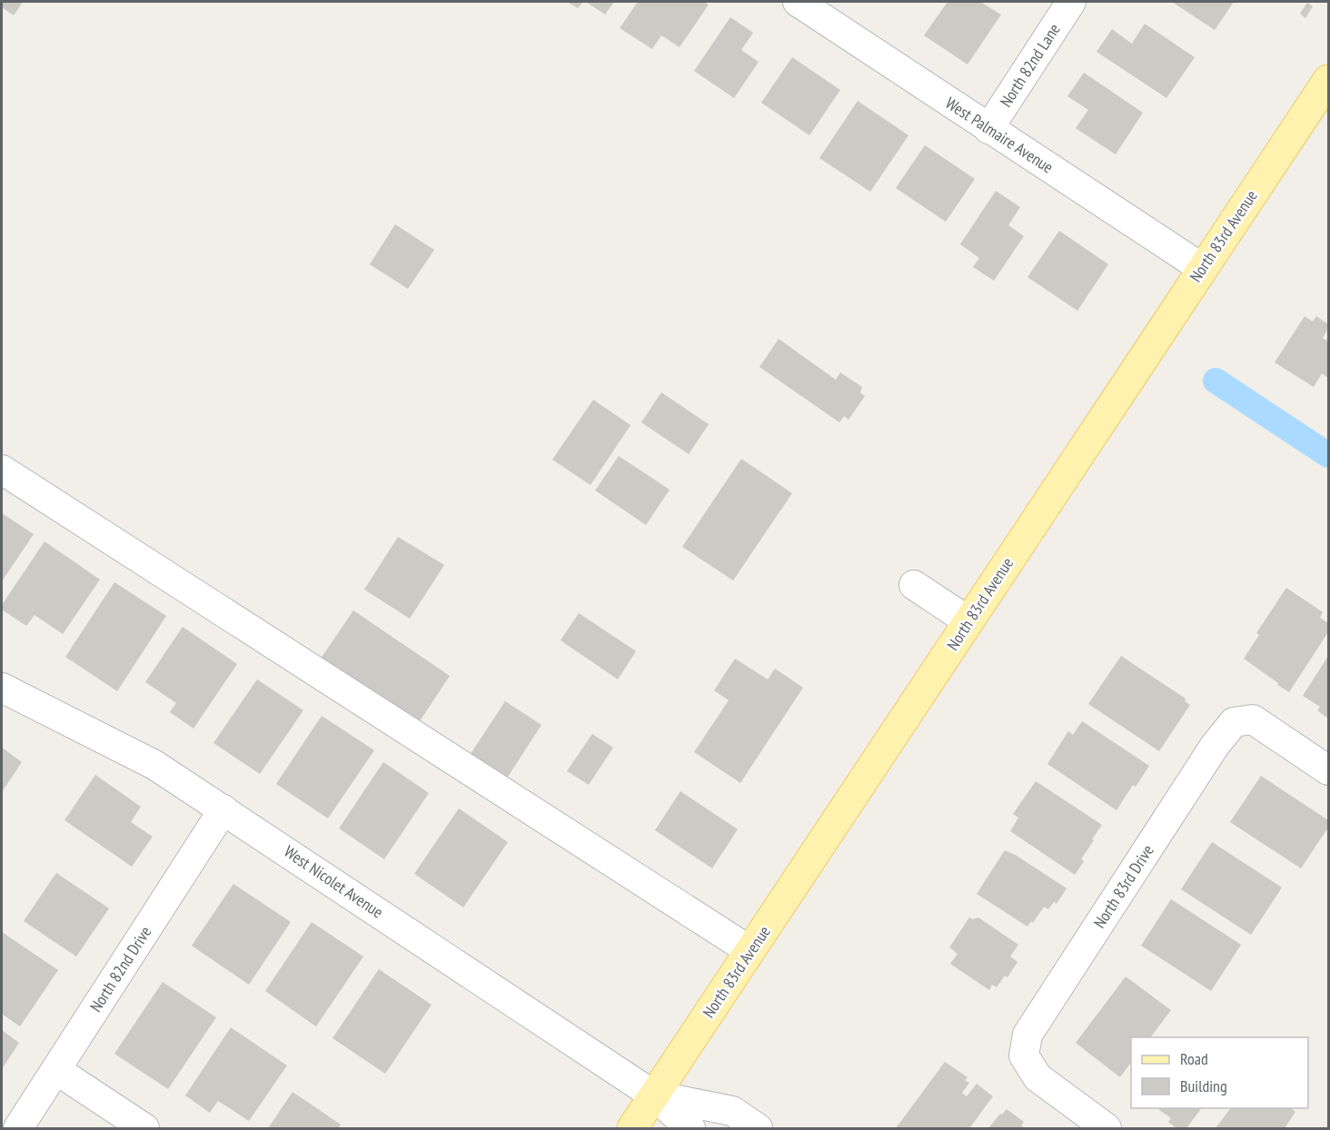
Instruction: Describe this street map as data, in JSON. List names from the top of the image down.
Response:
{
  "streets": {
    "main road": ["North 83rd Avenue"],
    "street": [
      "North 82nd Lane",
      "West Palmaire Avenue",
      "West Nicolet Avenue",
      "North 83rd Drive",
      "North 82nd Drive"
    ]
  },
  "crossings": [
    ["North 82nd Lane", "West Palmaire Avenue"],
    ["West Palmaire Avenue", "North 83rd Avenue"],
    ["North 83rd Avenue", "West Nicolet Avenue"],
    ["West Nicolet Avenue", "North 82nd Drive"]
  ],
  "legend": ["Road", "Building"]
}
